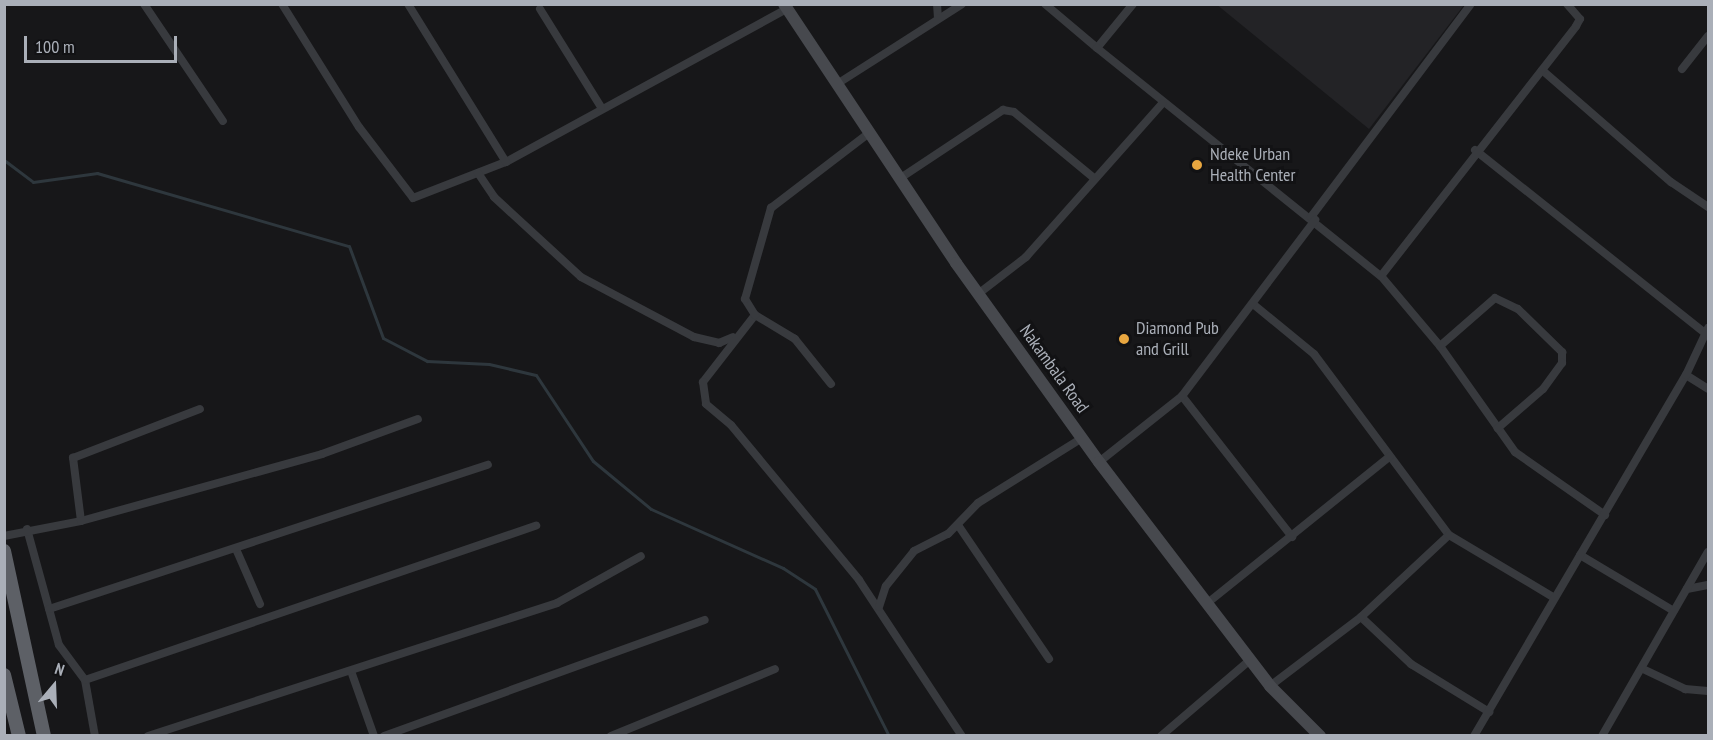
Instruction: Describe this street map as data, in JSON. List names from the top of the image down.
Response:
{
  "streets": {
    "main road": ["Nakambala Road"]
  },
  "places": ["Ndeke Urban Health Center", "Diamond Pub and Grill"],
  "scale_bar": "100 m",
  "north": "top"
}
